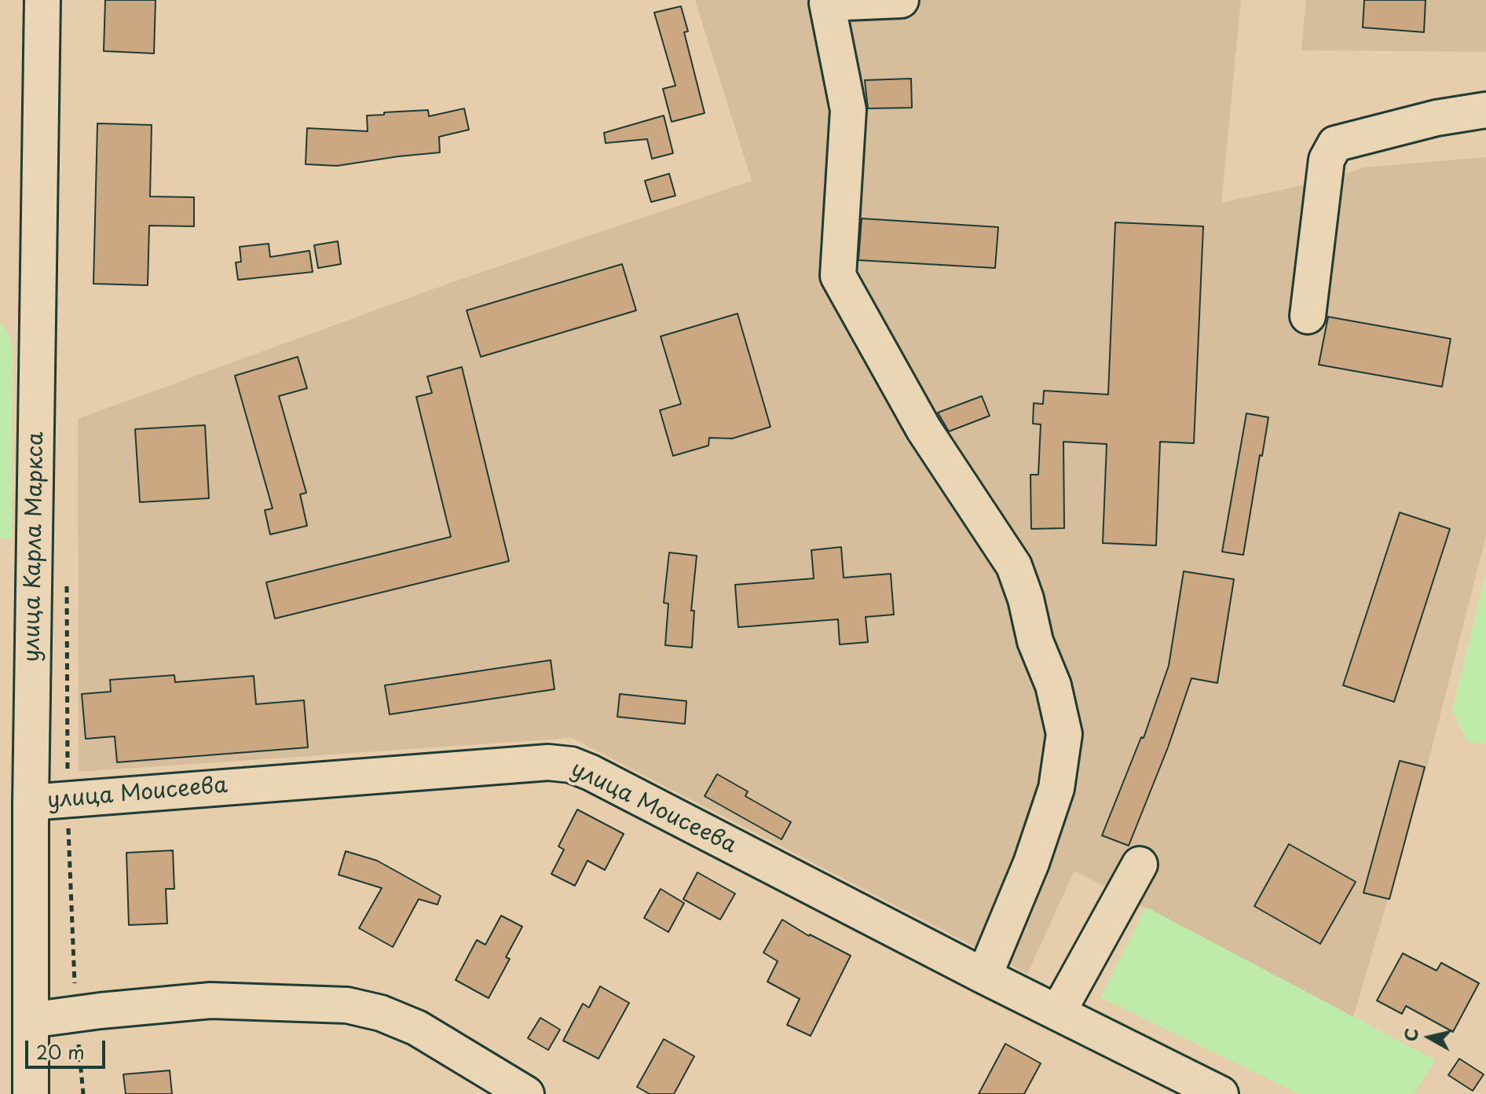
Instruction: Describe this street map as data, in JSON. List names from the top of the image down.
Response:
{
  "streets": {
    "street": ["улица Карла Маркса", "улица Моисеева"]
  },
  "crossings": [
    ["улица Карла Маркса", "улица Моисеева"]
  ],
  "scale_bar": "20 m",
  "north": "left"
}
